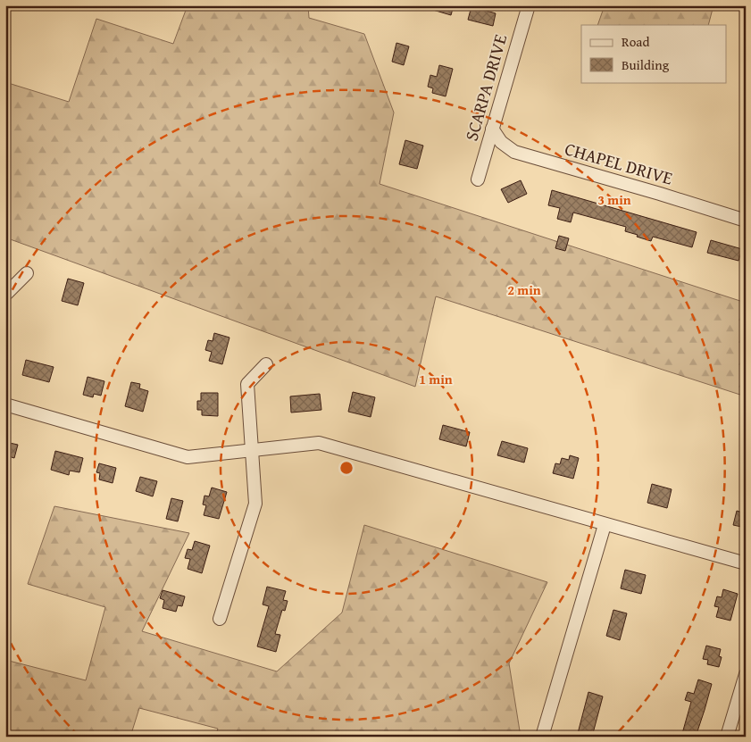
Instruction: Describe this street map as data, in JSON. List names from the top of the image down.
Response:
{
  "streets": {
    "street": ["SCARPA DRIVE", "CHAPEL DRIVE"]
  },
  "crossings": [
    ["SCARPA DRIVE", "CHAPEL DRIVE"]
  ],
  "legend": ["Road", "Building"],
  "rings": ["3 min", "2 min", "1 min"]
}
